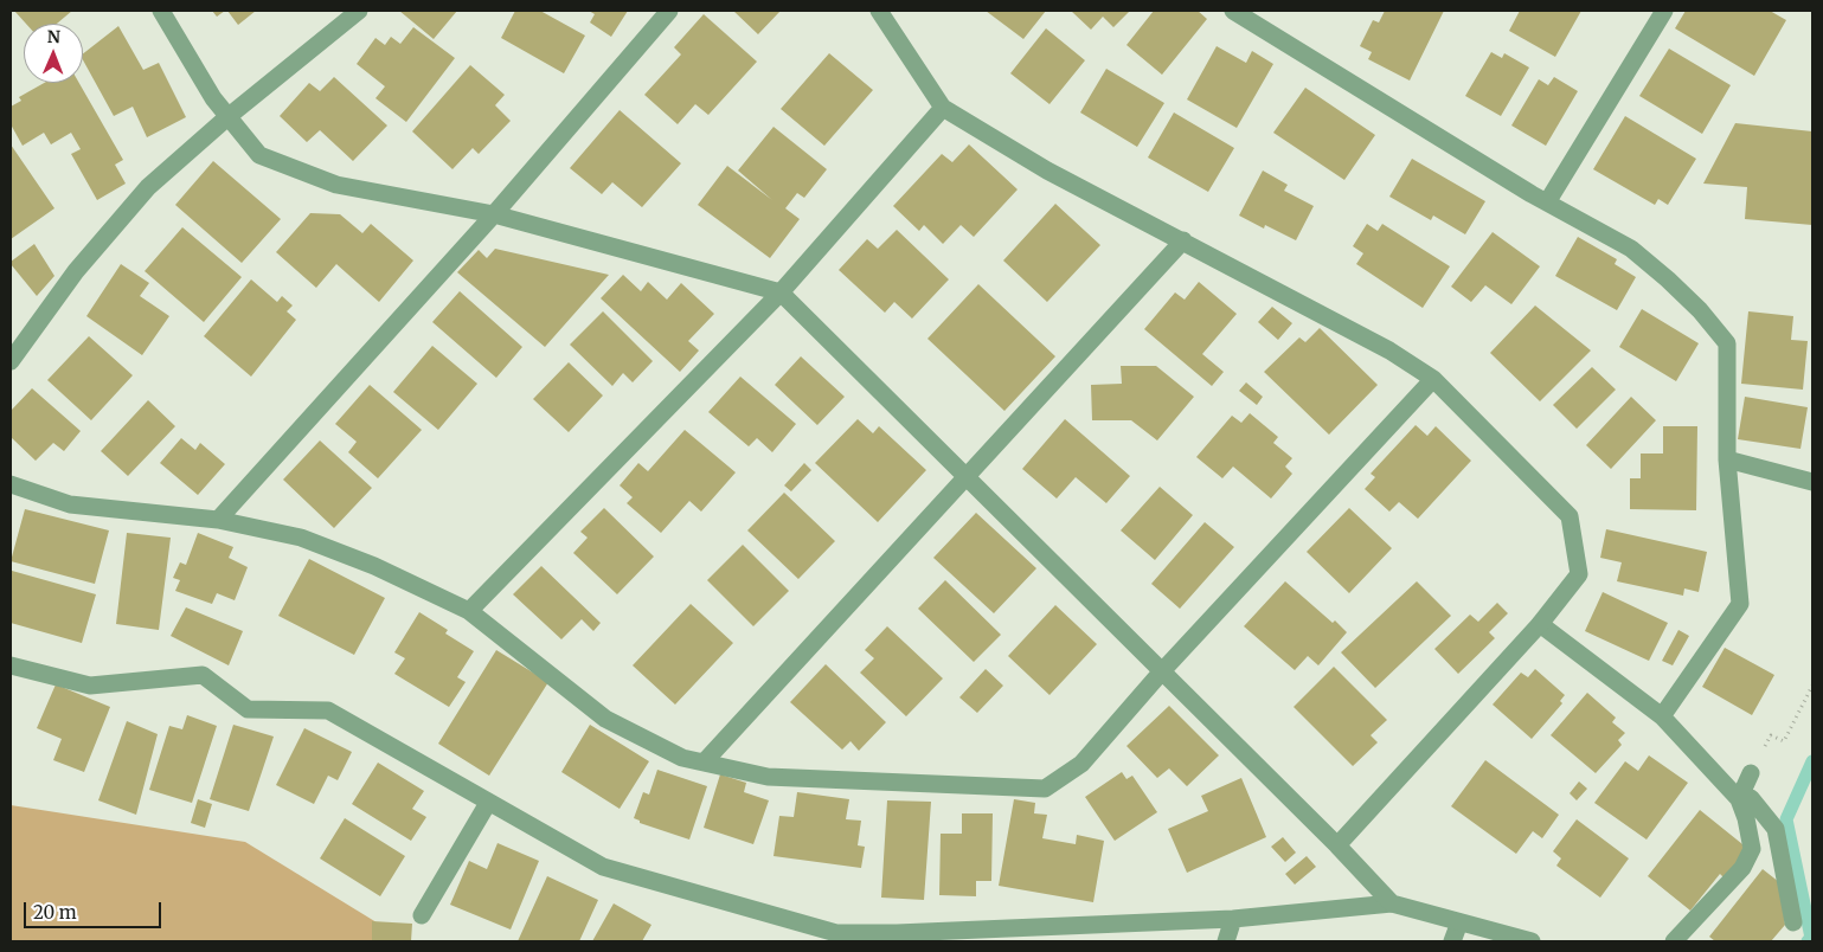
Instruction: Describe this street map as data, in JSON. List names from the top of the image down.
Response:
{
  "scale_bar": "20 m",
  "north": "top"
}
